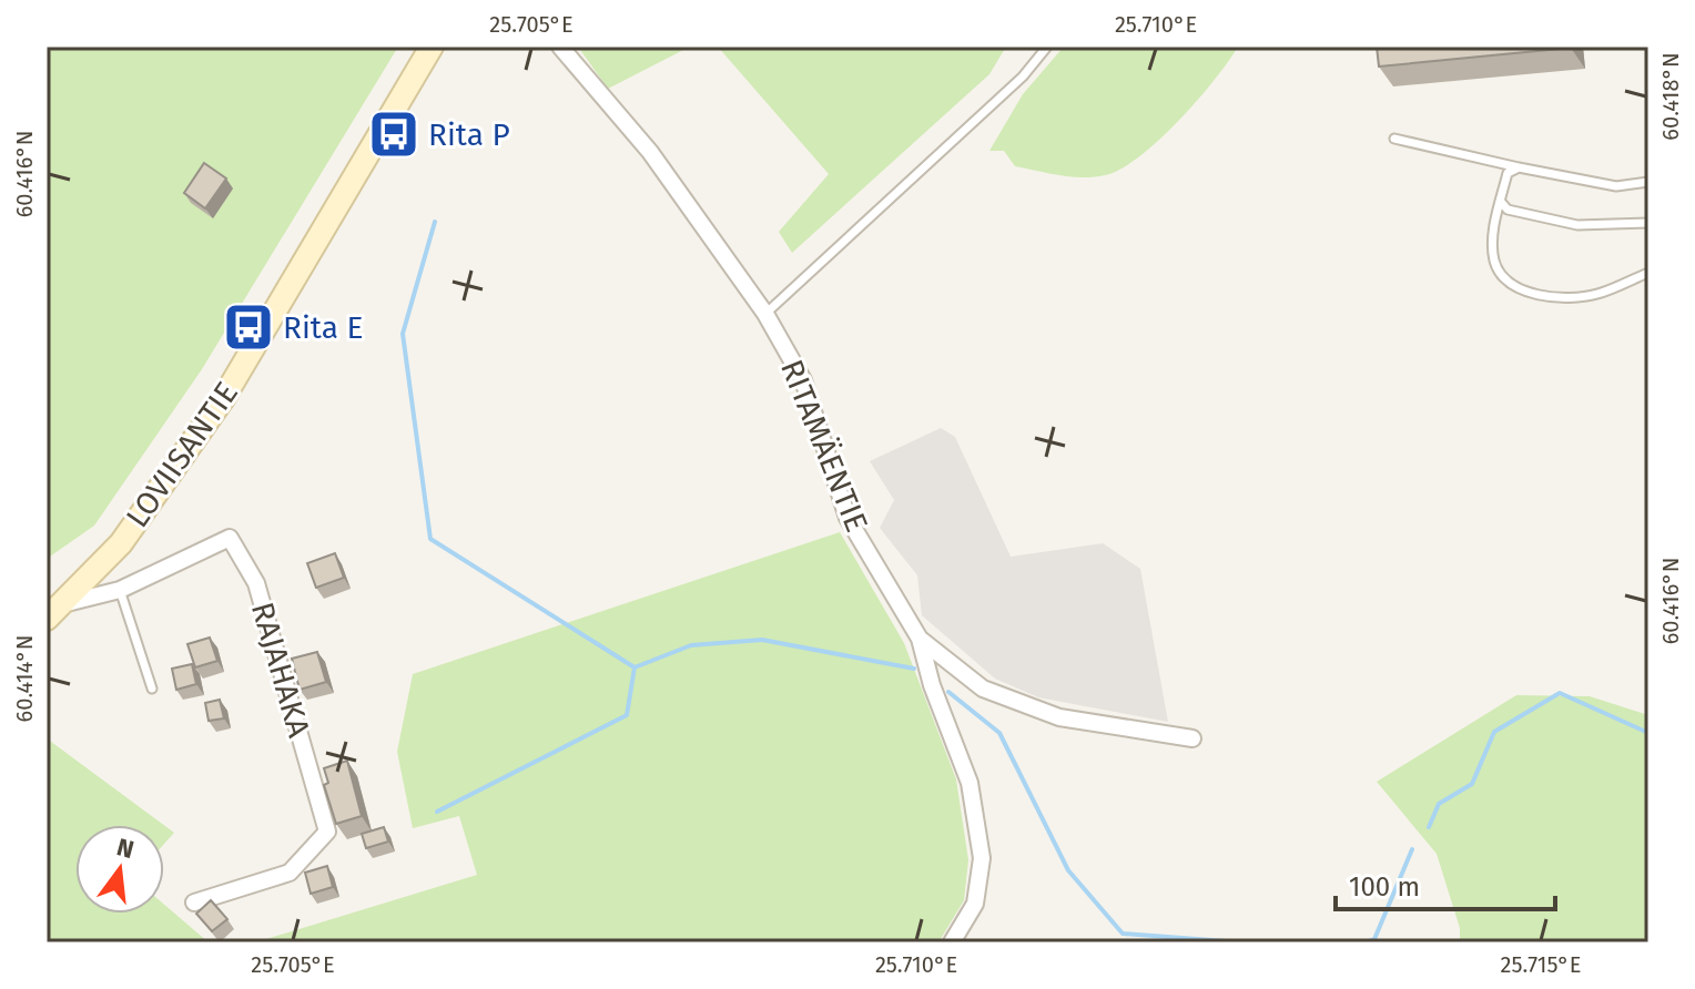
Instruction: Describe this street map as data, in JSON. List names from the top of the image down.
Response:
{
  "streets": {
    "main road": ["LOVIISANTIE"],
    "street": ["RITAMÄENTIE", "RAJAHAKA"]
  },
  "crossings": [
    ["LOVIISANTIE", "RAJAHAKA"]
  ],
  "places": {
    "bus stop": ["Rita P", "Rita E"]
  },
  "scale_bar": "100 m",
  "north": "top",
  "coordinates": [
    "25.705°E",
    "25.710°E",
    "60.418°N",
    "60.416°N",
    "60.414°N",
    "25.715°E"
  ]
}
